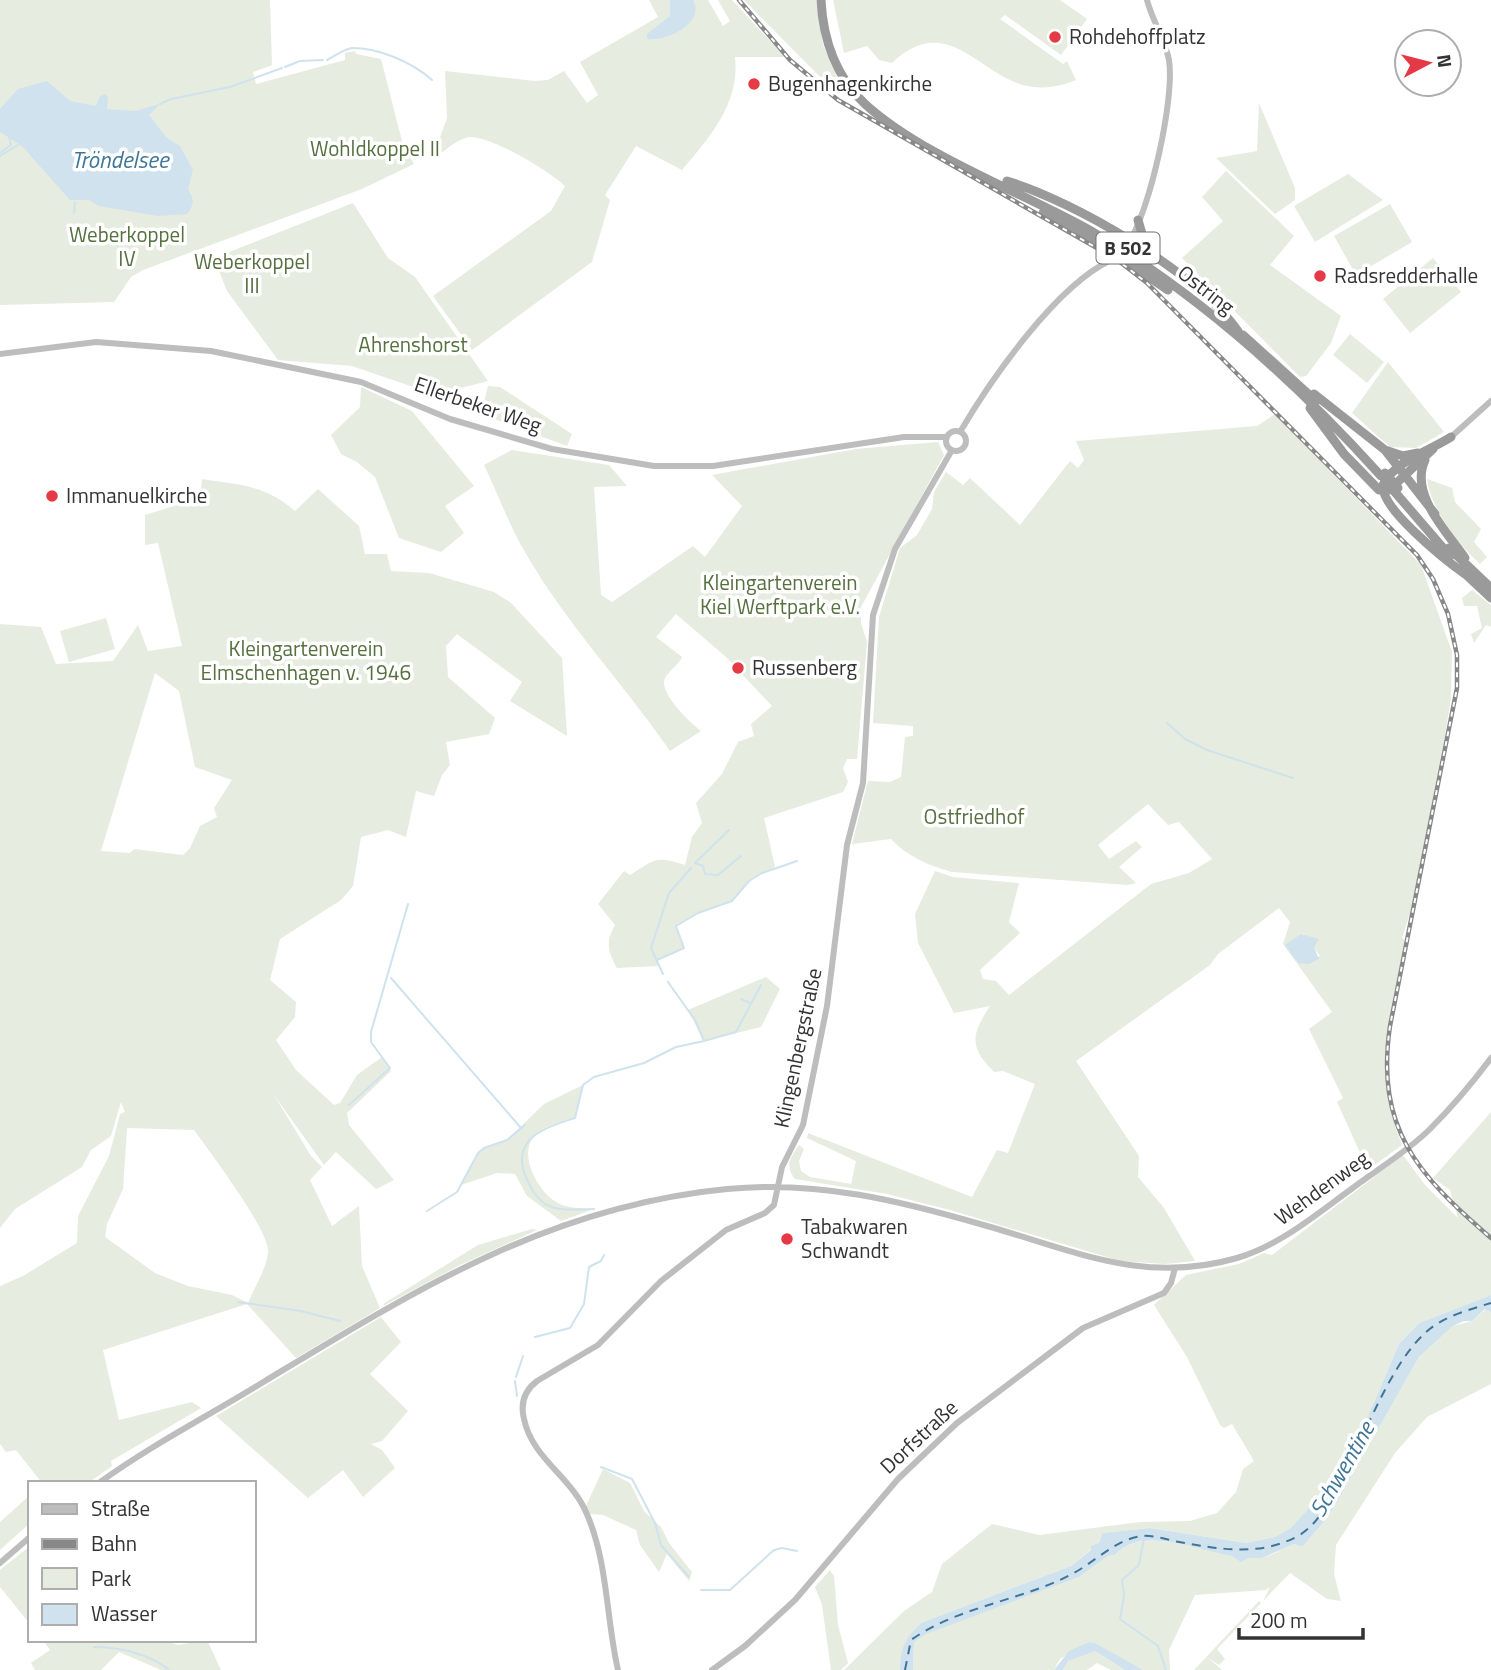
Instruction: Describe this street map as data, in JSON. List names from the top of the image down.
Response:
{
  "streets": {
    "highway": ["B 502", "Ostring"],
    "street": [
      "Ellerbeker Weg",
      "Klingenbergstraße",
      "Wehdenweg",
      "Dorfstraße"
    ]
  },
  "crossings": [
    ["Ellerbeker Weg", "Klingenbergstraße"],
    ["Klingenbergstraße", "Wehdenweg"],
    ["Wehdenweg", "Dorfstraße"]
  ],
  "water": ["Tröndelsee", "Schwentine"],
  "parks": [
    "Wohldkoppel II",
    "Weberkoppel IV",
    "Weberkoppel III",
    "Ahrenshorst",
    "Kleingartenverein Kiel Werftpark e.V.",
    "Kleingartenverein Elmschenhagen v. 1946",
    "Ostfriedhof"
  ],
  "places": [
    "Rohdehoffplatz",
    "Bugenhagenkirche",
    "Radsredderhalle",
    "Immanuelkirche",
    "Russenberg",
    "Tabakwaren Schwandt"
  ],
  "legend": [
    "Straße",
    "Bahn",
    "Park",
    "Wasser"
  ],
  "scale_bar": "200 m",
  "north": "right"
}
